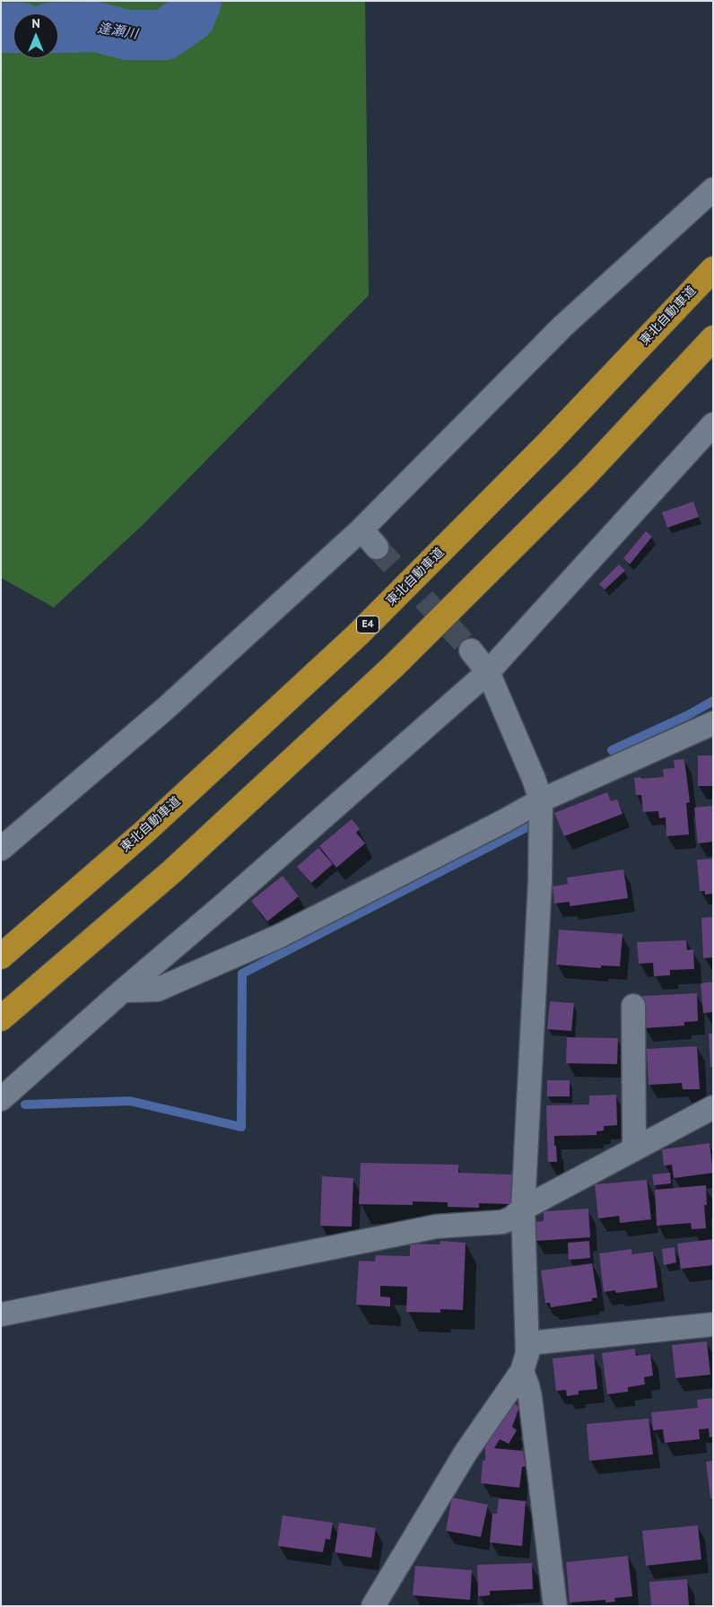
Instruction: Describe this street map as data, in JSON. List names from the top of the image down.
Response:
{
  "streets": {
    "highway": ["東北自動車道", "E4"]
  },
  "water": ["逢瀬川"],
  "north": "top"
}
